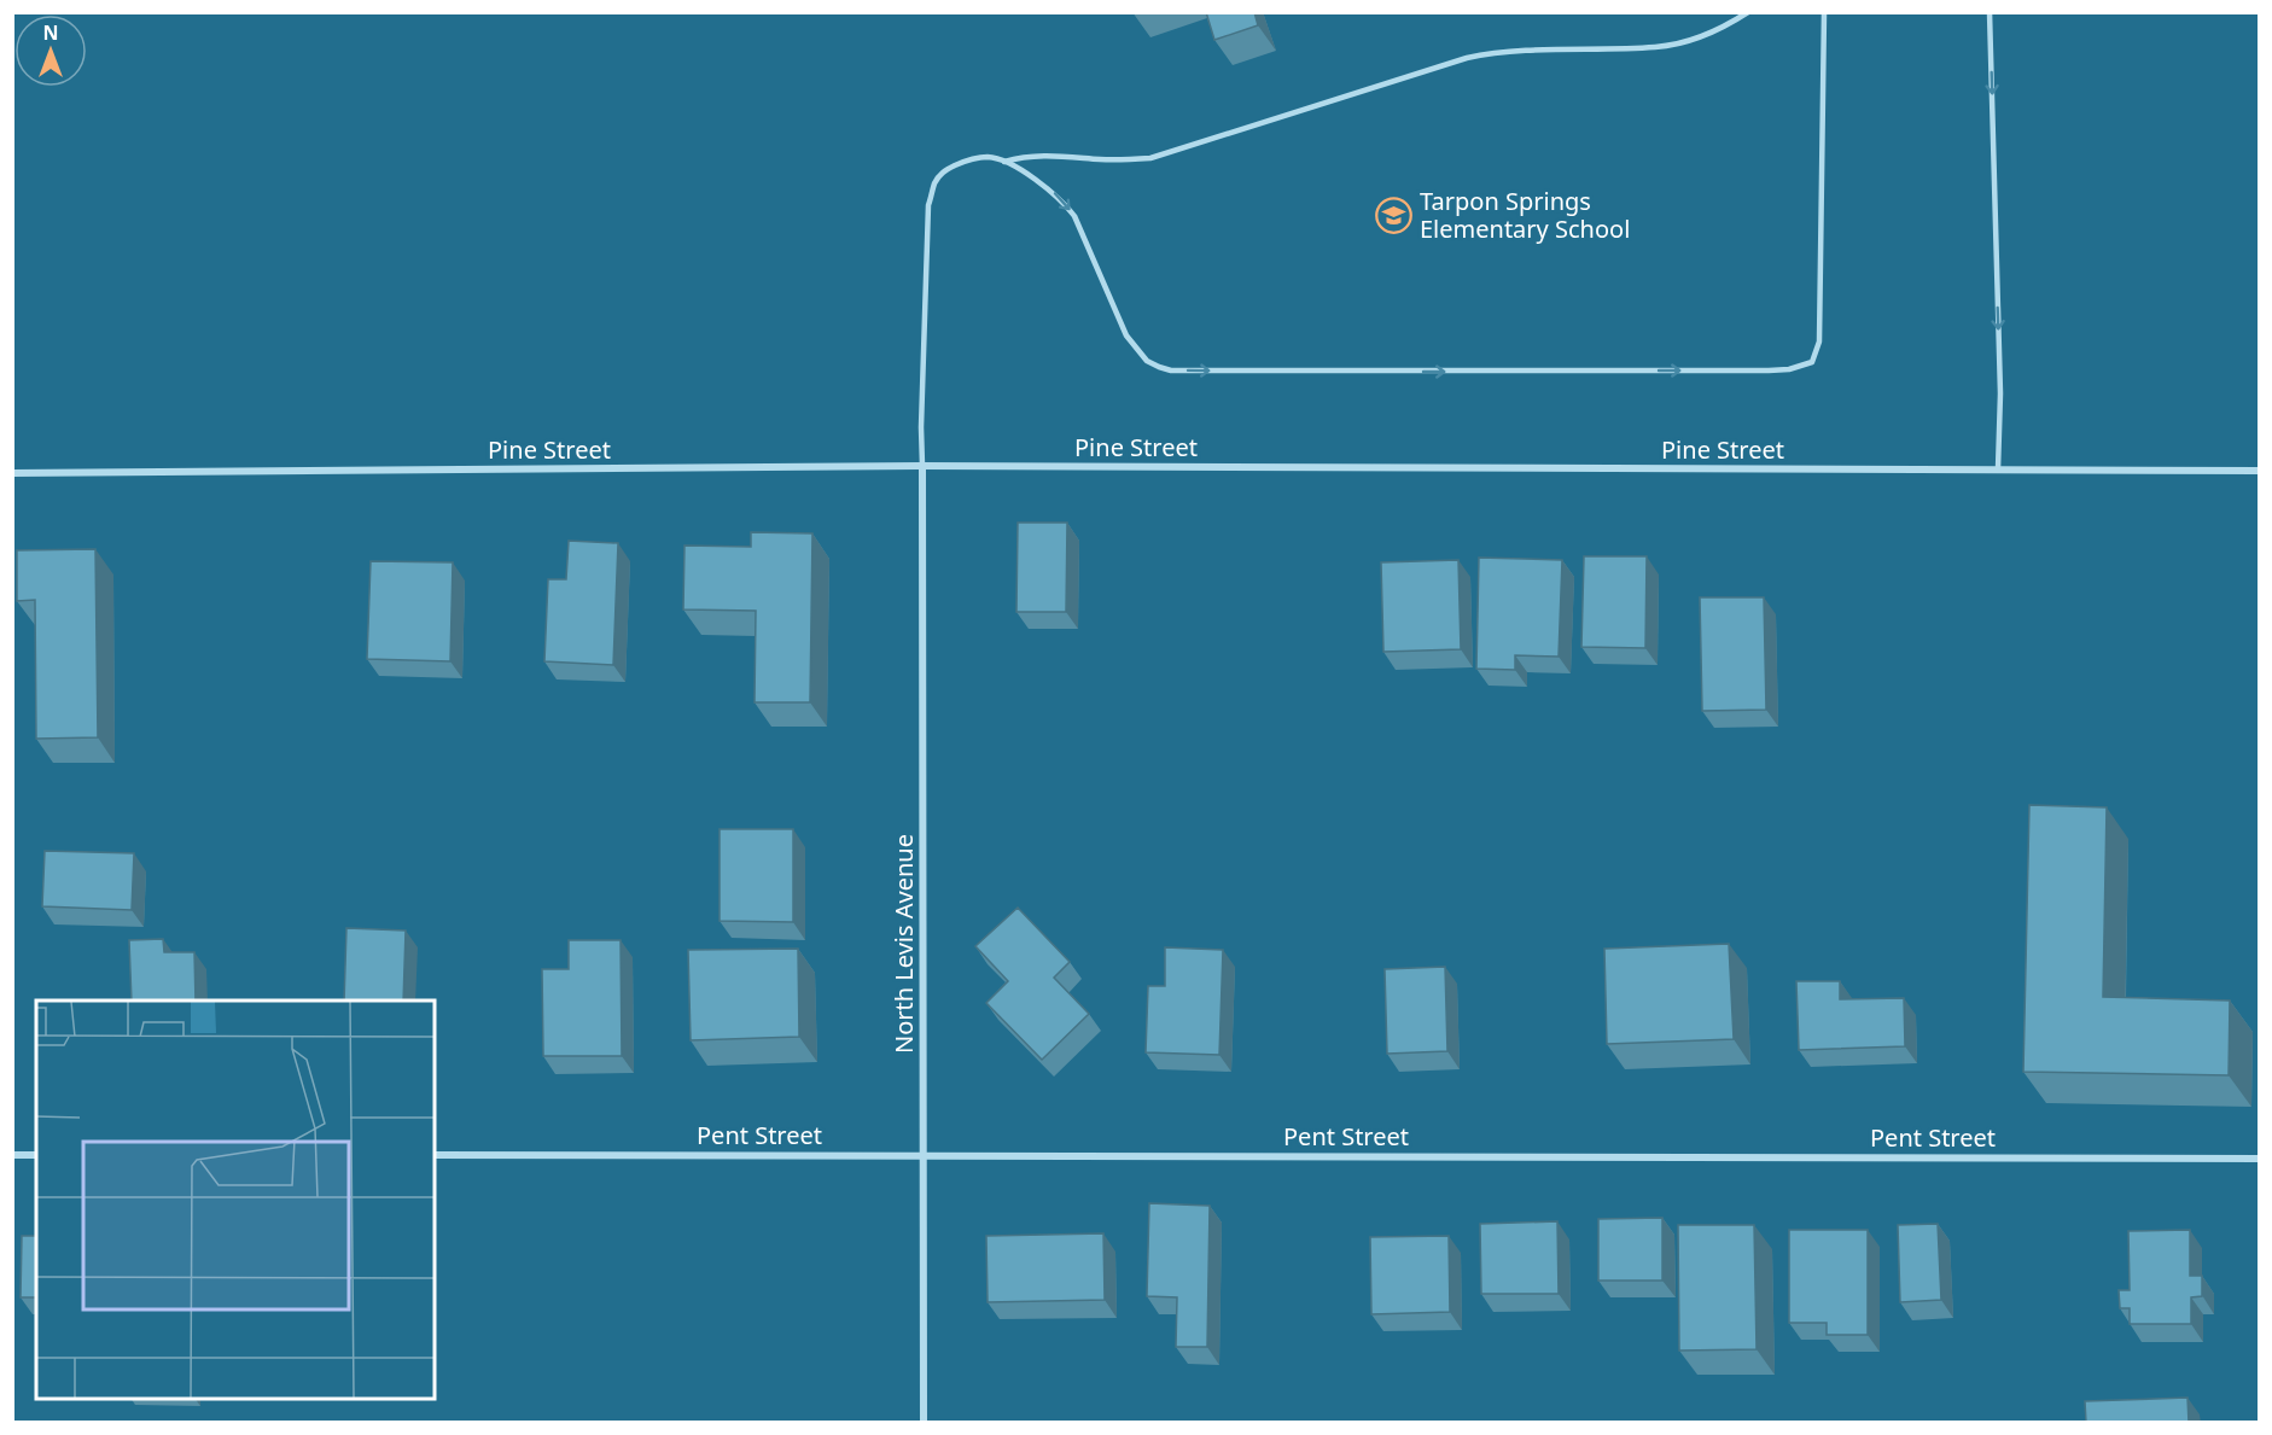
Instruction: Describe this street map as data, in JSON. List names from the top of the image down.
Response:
{
  "streets": {
    "street": ["Pine Street", "North Levis Avenue", "Pent Street"]
  },
  "crossings": [
    ["Pine Street", "North Levis Avenue"],
    ["North Levis Avenue", "Pent Street"]
  ],
  "places": {
    "school or university": ["Tarpon Springs Elementary School"]
  },
  "north": "top"
}
